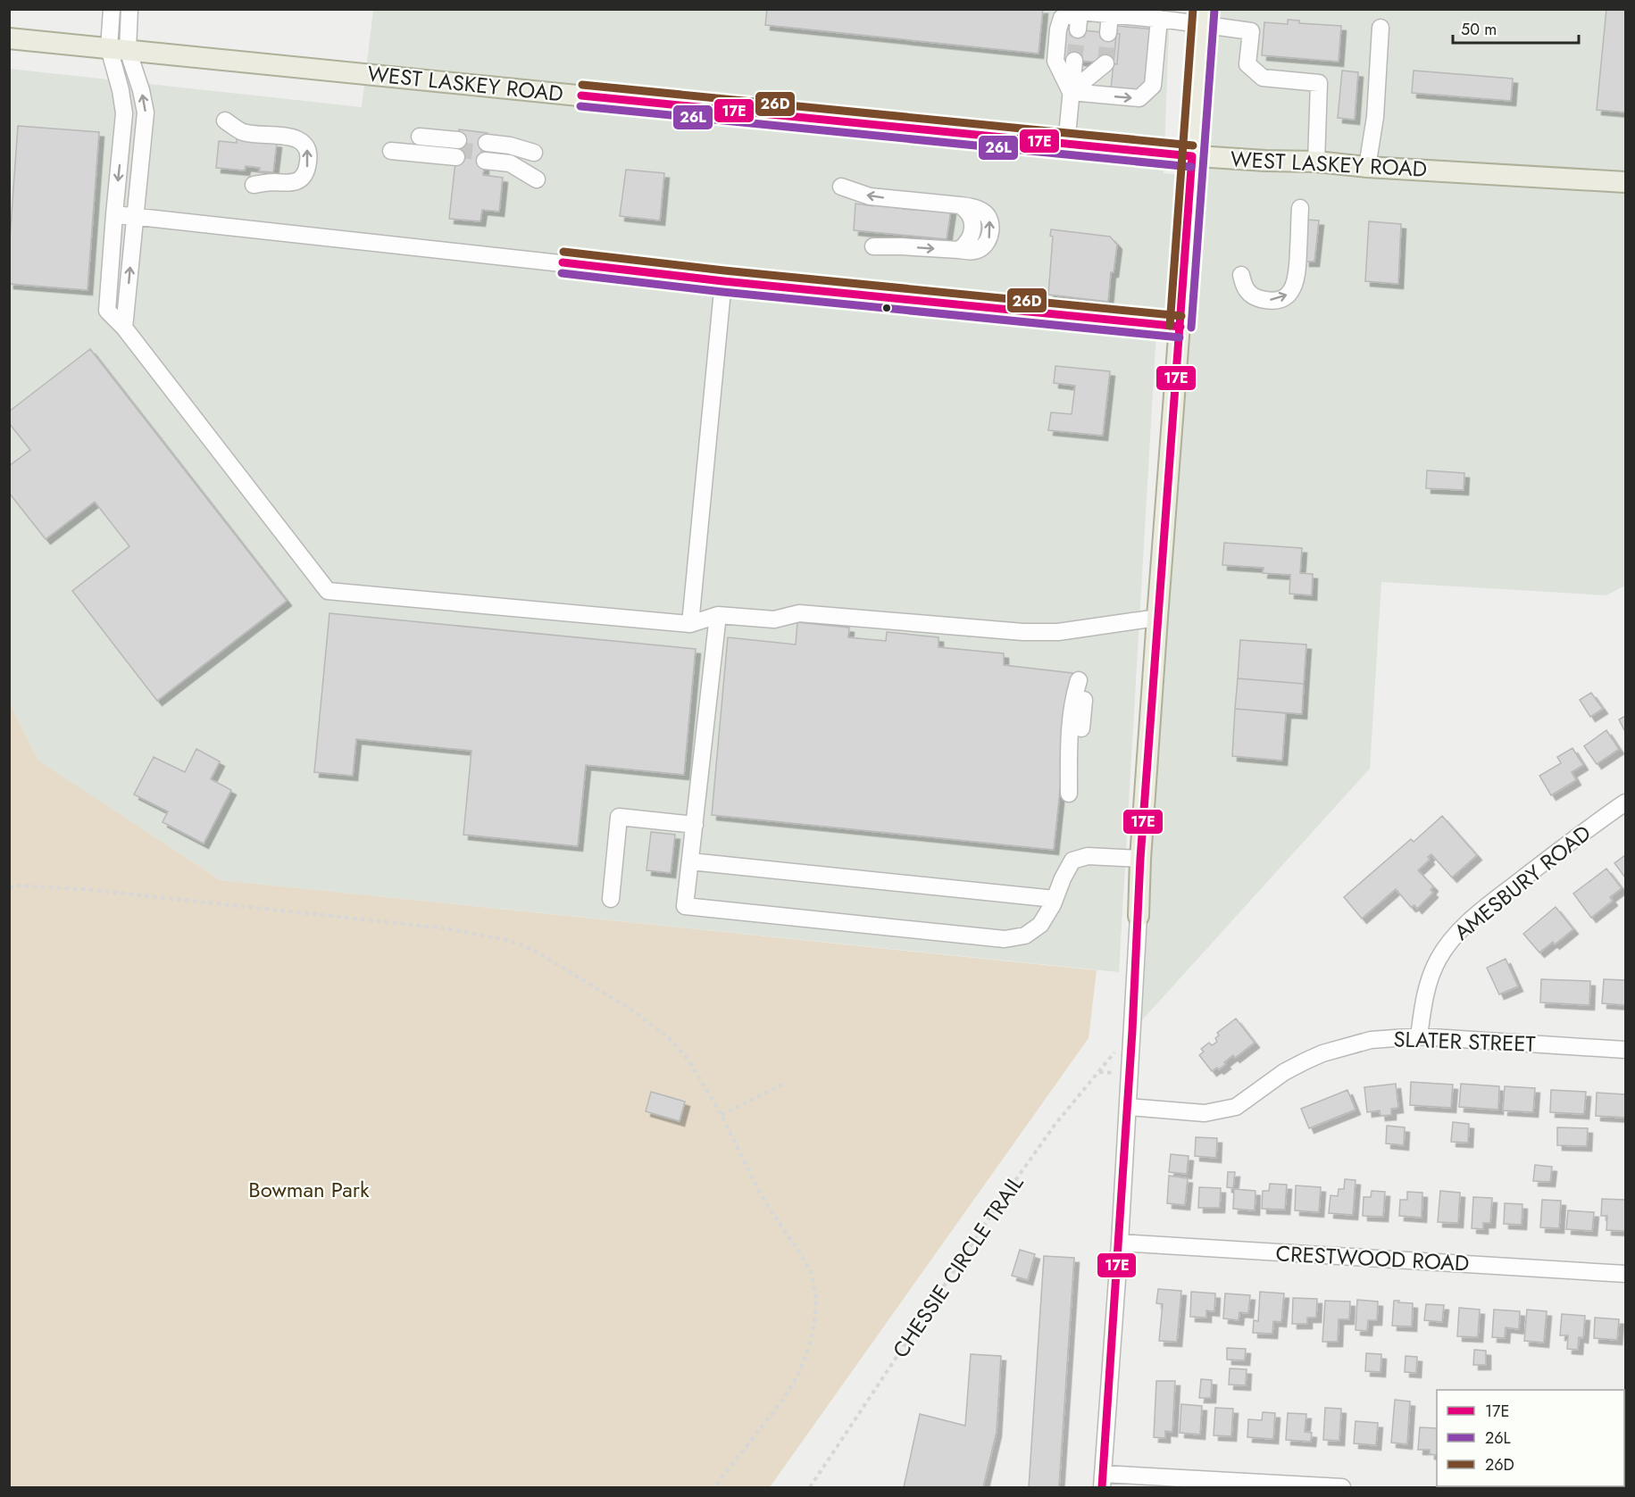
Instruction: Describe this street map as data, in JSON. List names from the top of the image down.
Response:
{
  "streets": {
    "main road": ["WEST LASKEY ROAD"],
    "street": ["AMESBURY ROAD", "SLATER STREET", "CRESTWOOD ROAD"],
    "path": ["CHESSIE CIRCLE TRAIL"]
  },
  "crossings": [
    ["AMESBURY ROAD", "SLATER STREET"]
  ],
  "parks": ["Bowman Park"],
  "lines": ["transit line 26D", "transit line 26L", "transit line 17E"],
  "legend": ["17E", "26L", "26D"],
  "scale_bar": "50 m"
}
